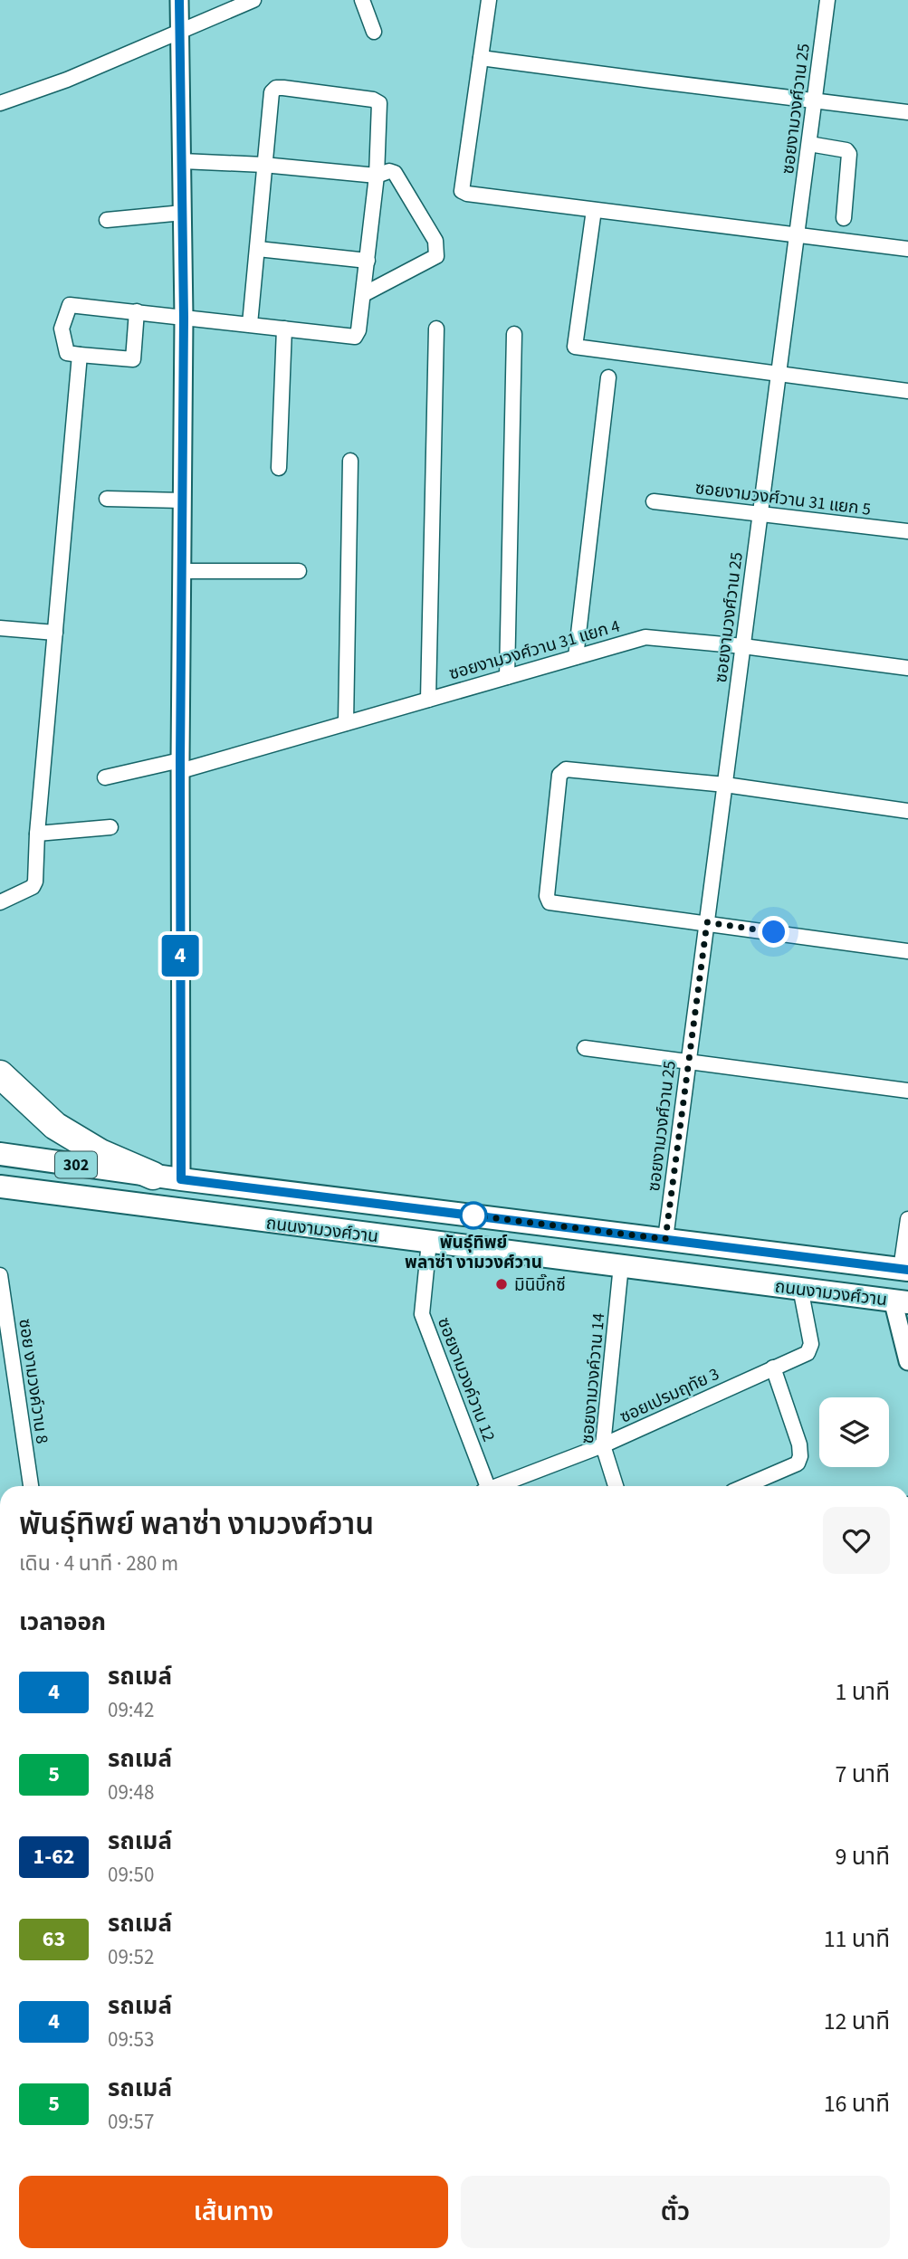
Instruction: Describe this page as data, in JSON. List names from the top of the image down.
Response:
{
  "streets": {
    "main road": ["302", "ถนนงามวงศ์วาน"],
    "street": [
      "ซอยงามวงศ์วาน 25",
      "ซอยงามวงศ์วาน 31 แยก 5",
      "ซอยงามวงศ์วาน 31 แยก 4",
      "ซอยงามวงค์วาน 14",
      "ซอยงามวงค์วาน 12",
      "ซอย งามวงค์วาน 8",
      "ซอยเปรมฤทัย 3"
    ]
  },
  "crossings": [
    ["ซอยงามวงศ์วาน 25", "ซอยงามวงศ์วาน 31 แยก 5"],
    ["ซอยงามวงศ์วาน 25", "ซอยงามวงศ์วาน 31 แยก 4"],
    ["ซอยงามวงศ์วาน 25", "ถนนงามวงศ์วาน"],
    ["ถนนงามวงศ์วาน", "ซอยงามวงค์วาน 14"],
    ["ถนนงามวงศ์วาน", "ซอยงามวงค์วาน 12"],
    ["ถนนงามวงศ์วาน", "ซอยเปรมฤทัย 3"],
    ["ซอยงามวงค์วาน 14", "ซอยเปรมฤทัย 3"]
  ],
  "places": ["พันธุ์ทิพย์ พลาซ่า งามวงศ์วาน", "มินิบิ๊กซี"],
  "lines": ["bus line 4"],
  "page": {
    "on_map": "4",
    "heading": [
      ["พันธุ์ทิพย์ พลาซ่า งามวงศ์วาน", "เดิน · 4 นาที · 280 m"],
      "เวลาออก"
    ],
    "list": [
      {
        "mark": "4",
        "name": "รถเมล์",
        "note": "09:42",
        "value": "1 นาที"
      },
      {
        "mark": "5",
        "name": "รถเมล์",
        "note": "09:48",
        "value": "7 นาที"
      },
      {
        "mark": "1-62",
        "name": "รถเมล์",
        "note": "09:50",
        "value": "9 นาที"
      },
      {
        "mark": "63",
        "name": "รถเมล์",
        "note": "09:52",
        "value": "11 นาที"
      },
      {
        "mark": "4",
        "name": "รถเมล์",
        "note": "09:53",
        "value": "12 นาที"
      },
      {
        "mark": "5",
        "name": "รถเมล์",
        "note": "09:57",
        "value": "16 นาที"
      }
    ],
    "buttons": ["เส้นทาง", "ตั๋ว"]
  }
}
